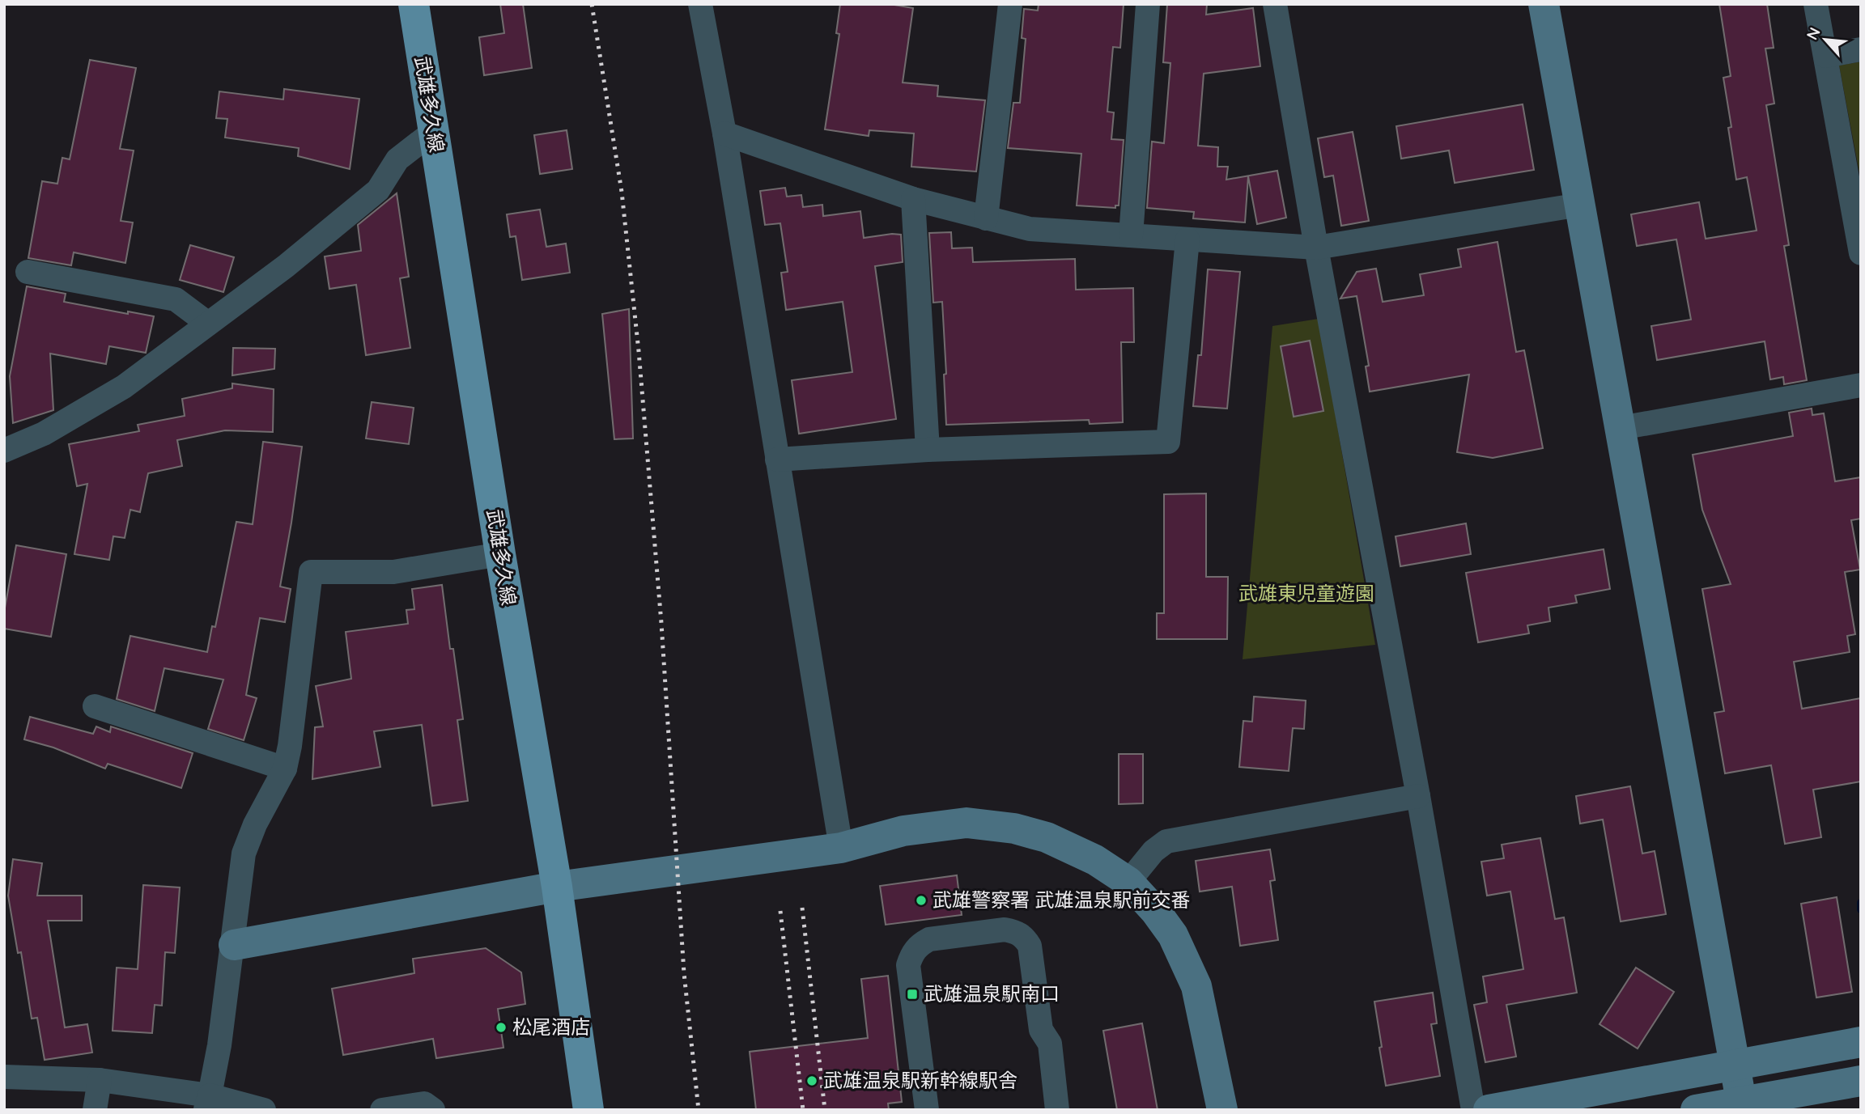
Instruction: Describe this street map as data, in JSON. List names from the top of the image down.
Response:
{
  "streets": {
    "main road": ["武雄多久線"]
  },
  "parks": ["武雄東児童遊園"],
  "places": {
    "other": ["武雄警察署 武雄温泉駅前交番", "松尾酒店", "武雄温泉駅新幹線駅舎"],
    "transit": ["武雄温泉駅南口"]
  },
  "north": "top left"
}
